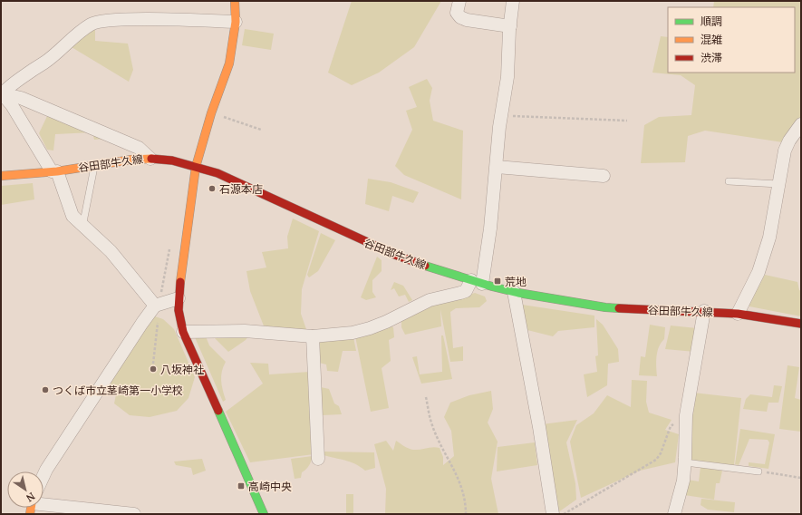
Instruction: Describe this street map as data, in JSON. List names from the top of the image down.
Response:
{
  "streets": {
    "main road": ["谷田部牛久線"]
  },
  "places": {
    "other": ["石源本店", "八坂神社", "つくば市立茎崎第一小学校"],
    "transit": ["荒地", "高崎中央"]
  },
  "legend": ["順調", "混雑", "渋滞"],
  "north": "bottom right"
}
